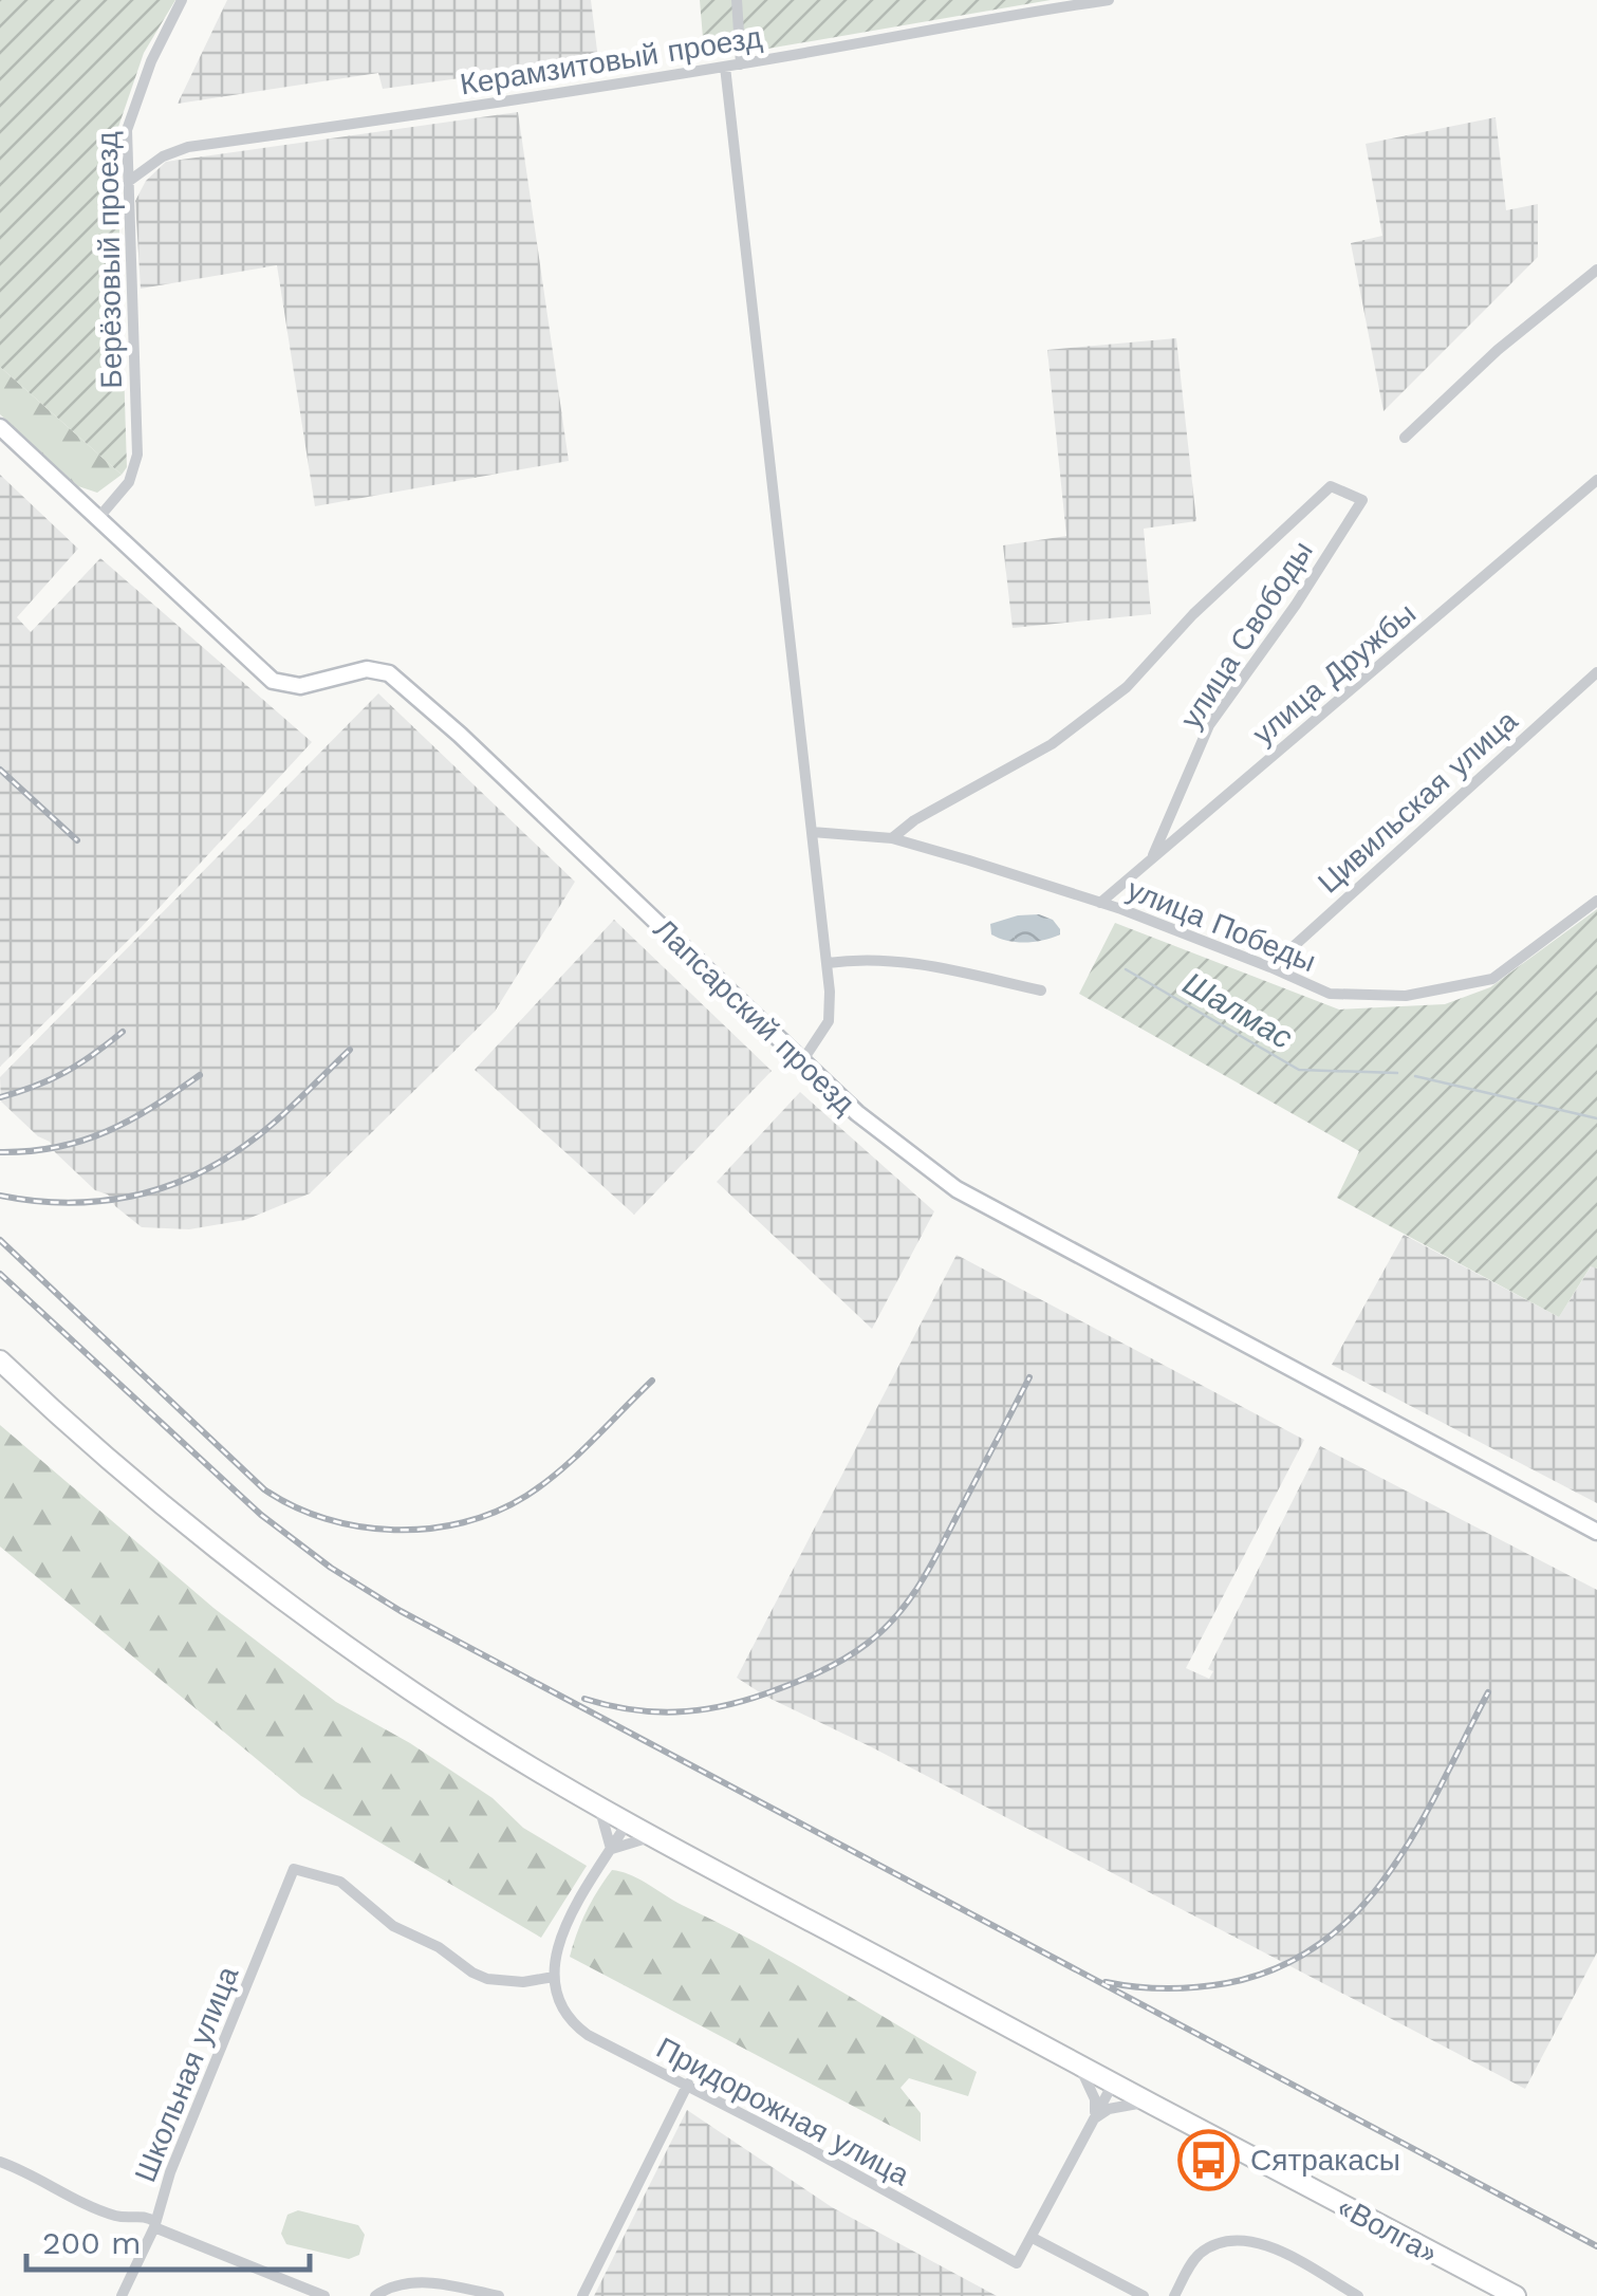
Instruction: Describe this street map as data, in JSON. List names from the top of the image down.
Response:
{
  "streets": {
    "highway": ["«Волга»"],
    "street": [
      "Керамзитовый проезд",
      "Берёзовый проезд",
      "улица Свободы",
      "улица Дружбы",
      "Цивильская улица",
      "улица Победы",
      "Лапсарский проезд",
      "Школьная улица",
      "Придорожная улица"
    ]
  },
  "crossings": [
    ["Керамзитовый проезд", "Берёзовый проезд"],
    ["Берёзовый проезд", "Лапсарский проезд"],
    ["улица Свободы", "улица Дружбы"],
    ["улица Свободы", "улица Победы"],
    ["улица Дружбы", "улица Победы"],
    ["Цивильская улица", "улица Победы"],
    ["Школьная улица", "Придорожная улица"]
  ],
  "water": ["Шалмас"],
  "places": {
    "bus stop": ["Сятракасы"]
  },
  "scale_bar": "200 m"
}
